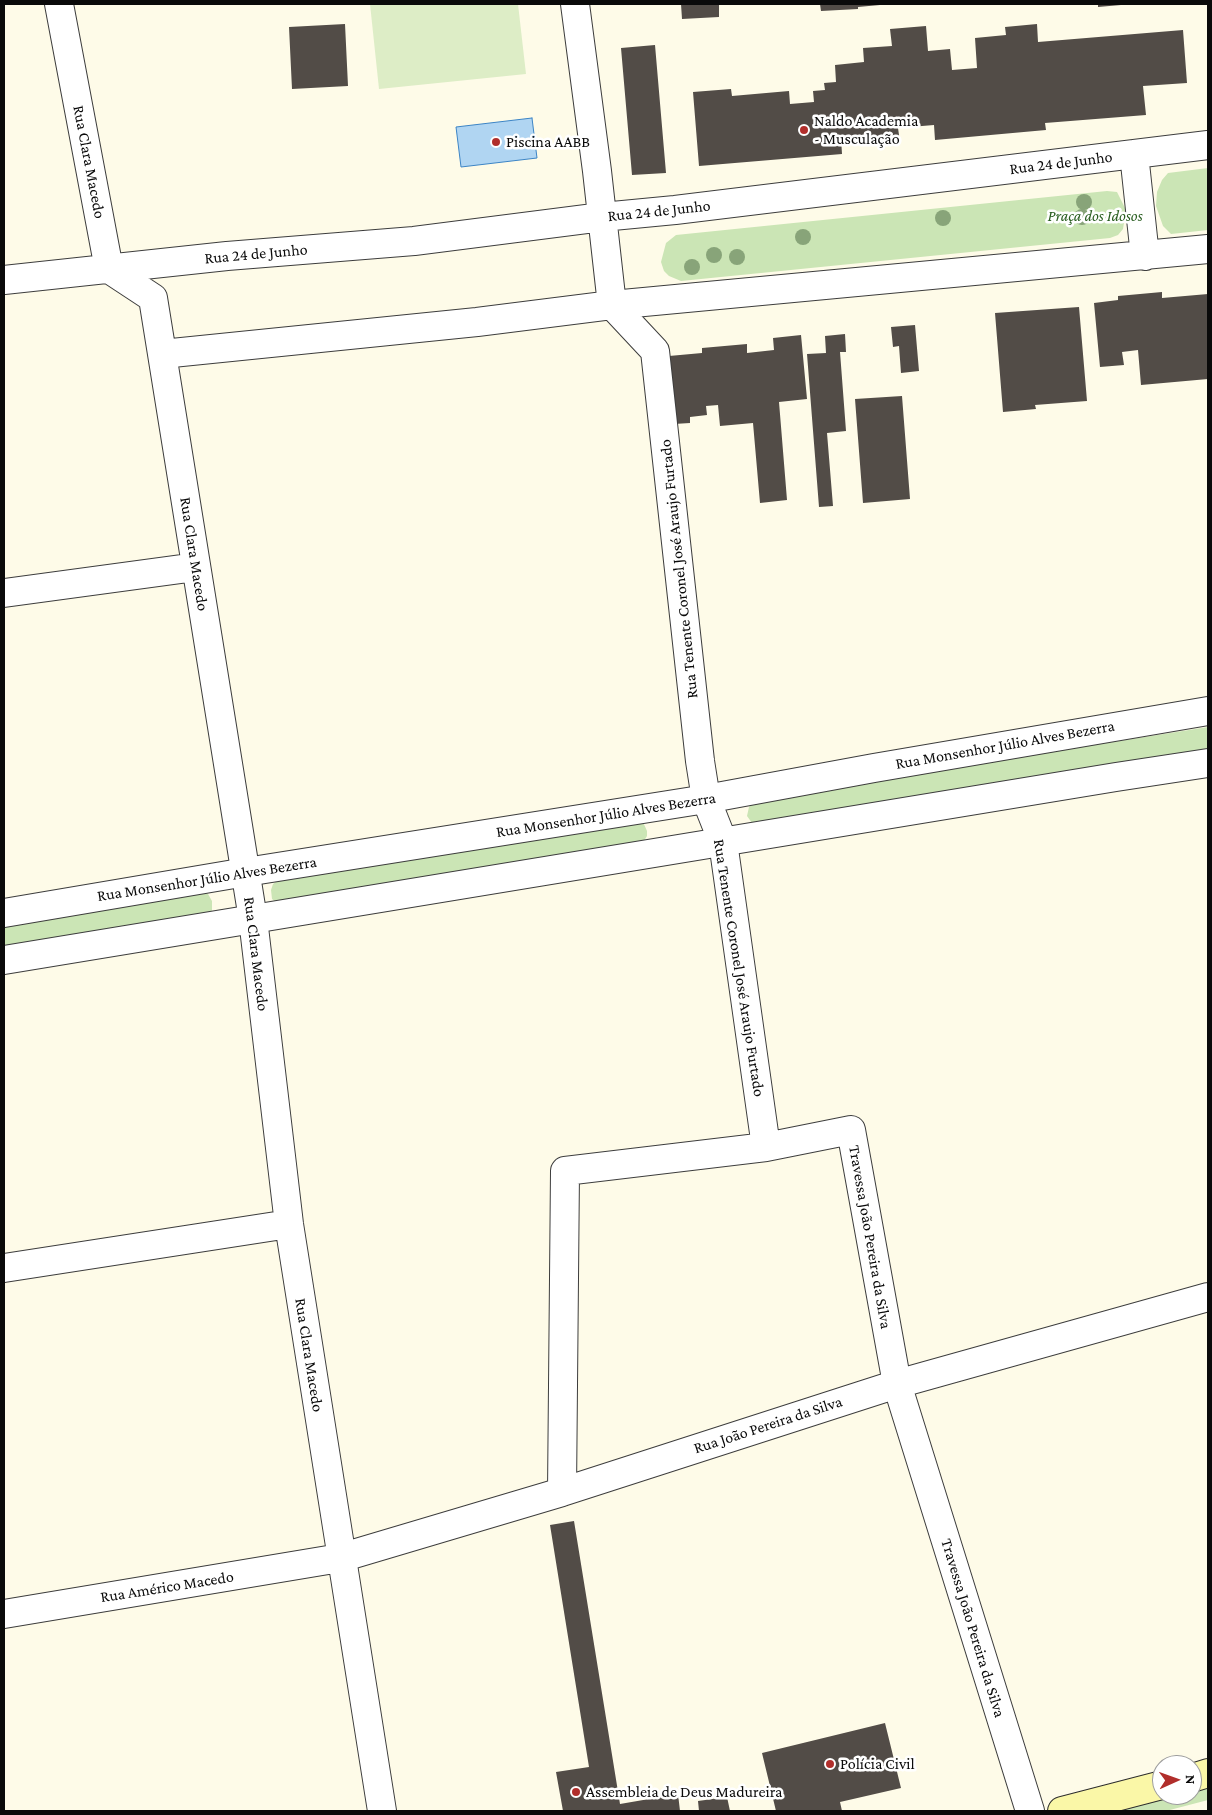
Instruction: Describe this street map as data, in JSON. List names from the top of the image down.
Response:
{
  "streets": {
    "street": [
      "Rua Clara Macedo",
      "Rua 24 de Junho",
      "Rua Tenente Coronel José Araujo Furtado",
      "Rua Monsenhor Júlio Alves Bezerra",
      "Travessa João Pereira da Silva",
      "Rua João Pereira da Silva",
      "Rua Américo Macedo"
    ]
  },
  "crossings": [
    ["Rua Clara Macedo", "Rua 24 de Junho"],
    ["Rua Clara Macedo", "Rua Monsenhor Júlio Alves Bezerra"],
    ["Rua Clara Macedo", "Rua João Pereira da Silva"],
    ["Rua Clara Macedo", "Rua Américo Macedo"],
    ["Rua Tenente Coronel José Araujo Furtado", "Rua Monsenhor Júlio Alves Bezerra"],
    ["Rua Tenente Coronel José Araujo Furtado", "Travessa João Pereira da Silva"],
    ["Travessa João Pereira da Silva", "Rua João Pereira da Silva"],
    ["Rua João Pereira da Silva", "Rua Américo Macedo"]
  ],
  "parks": ["Praça dos Idosos"],
  "places": [
    "Naldo Academia - Musculação",
    "Piscina AABB",
    "Polícia Civil",
    "Assembleia de Deus Madureira"
  ],
  "north": "right"
}
